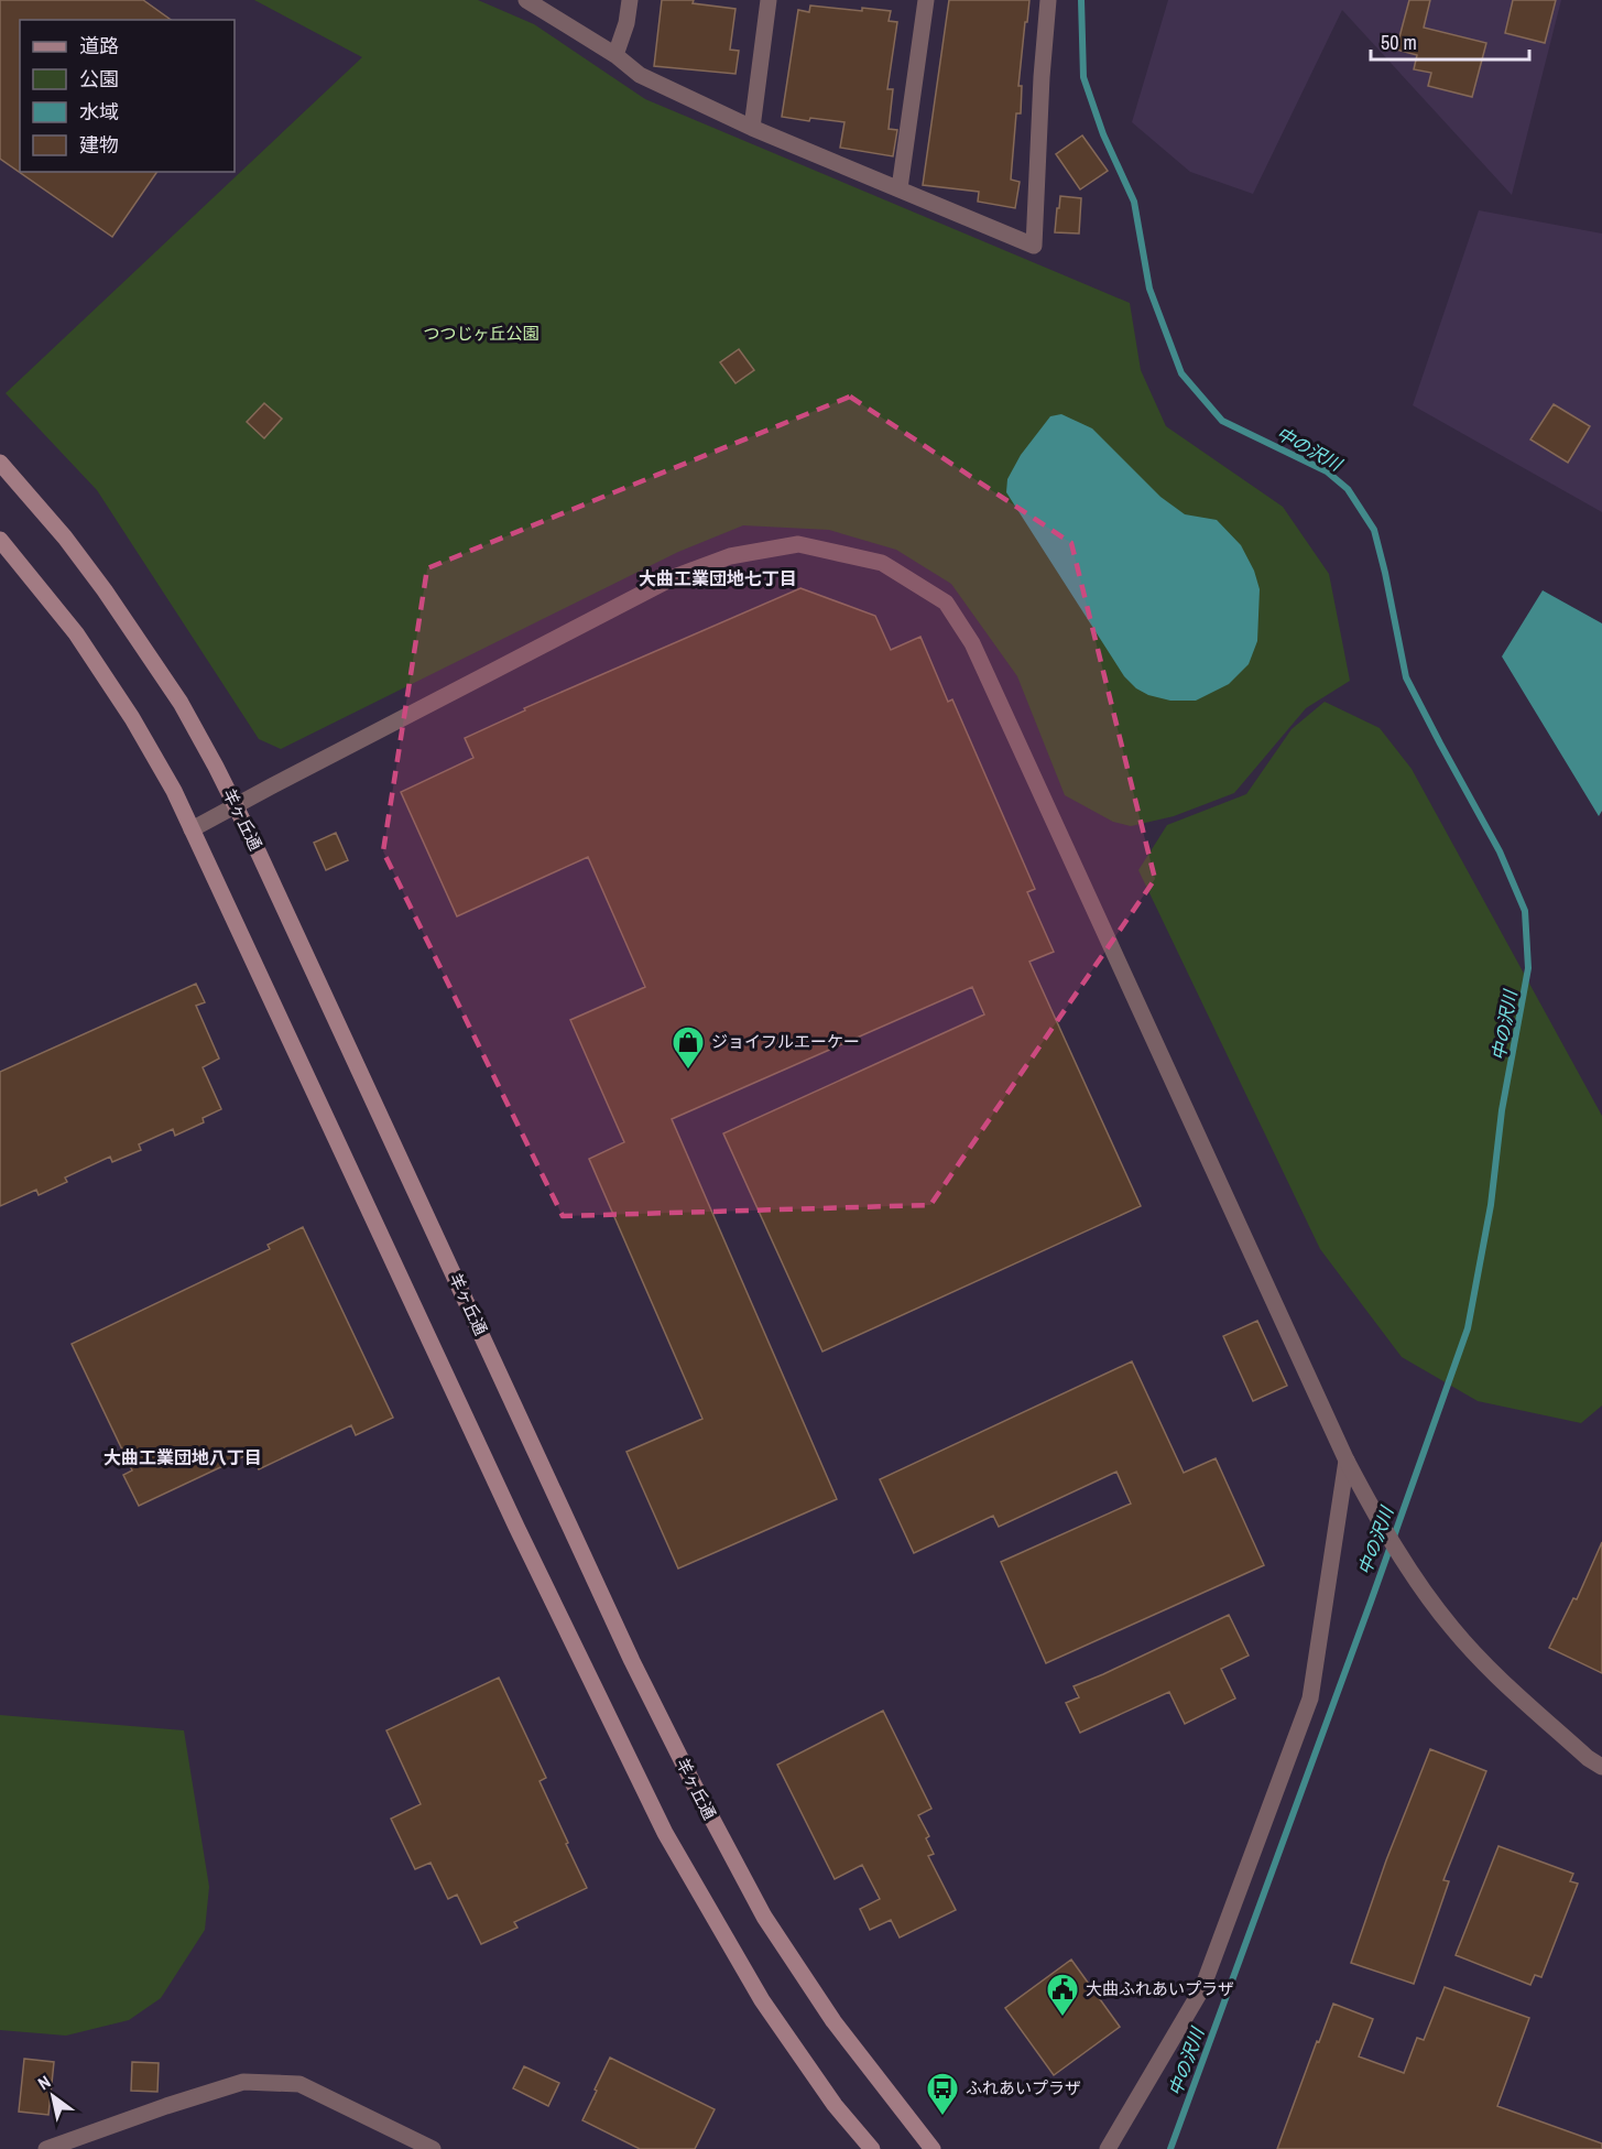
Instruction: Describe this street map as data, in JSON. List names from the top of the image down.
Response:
{
  "streets": {
    "main road": ["羊ヶ丘通"]
  },
  "districts": ["大曲工業団地七丁目", "大曲工業団地八丁目"],
  "water": ["中の沢川"],
  "parks": ["つつじヶ丘公園"],
  "places": {
    "shop": ["ジョイフルエーケー"],
    "public building": ["大曲ふれあいプラザ"],
    "bus stop": ["ふれあいプラザ"]
  },
  "legend": [
    "道路",
    "公園",
    "水域",
    "建物"
  ],
  "scale_bar": "50 m",
  "north": "top left"
}
